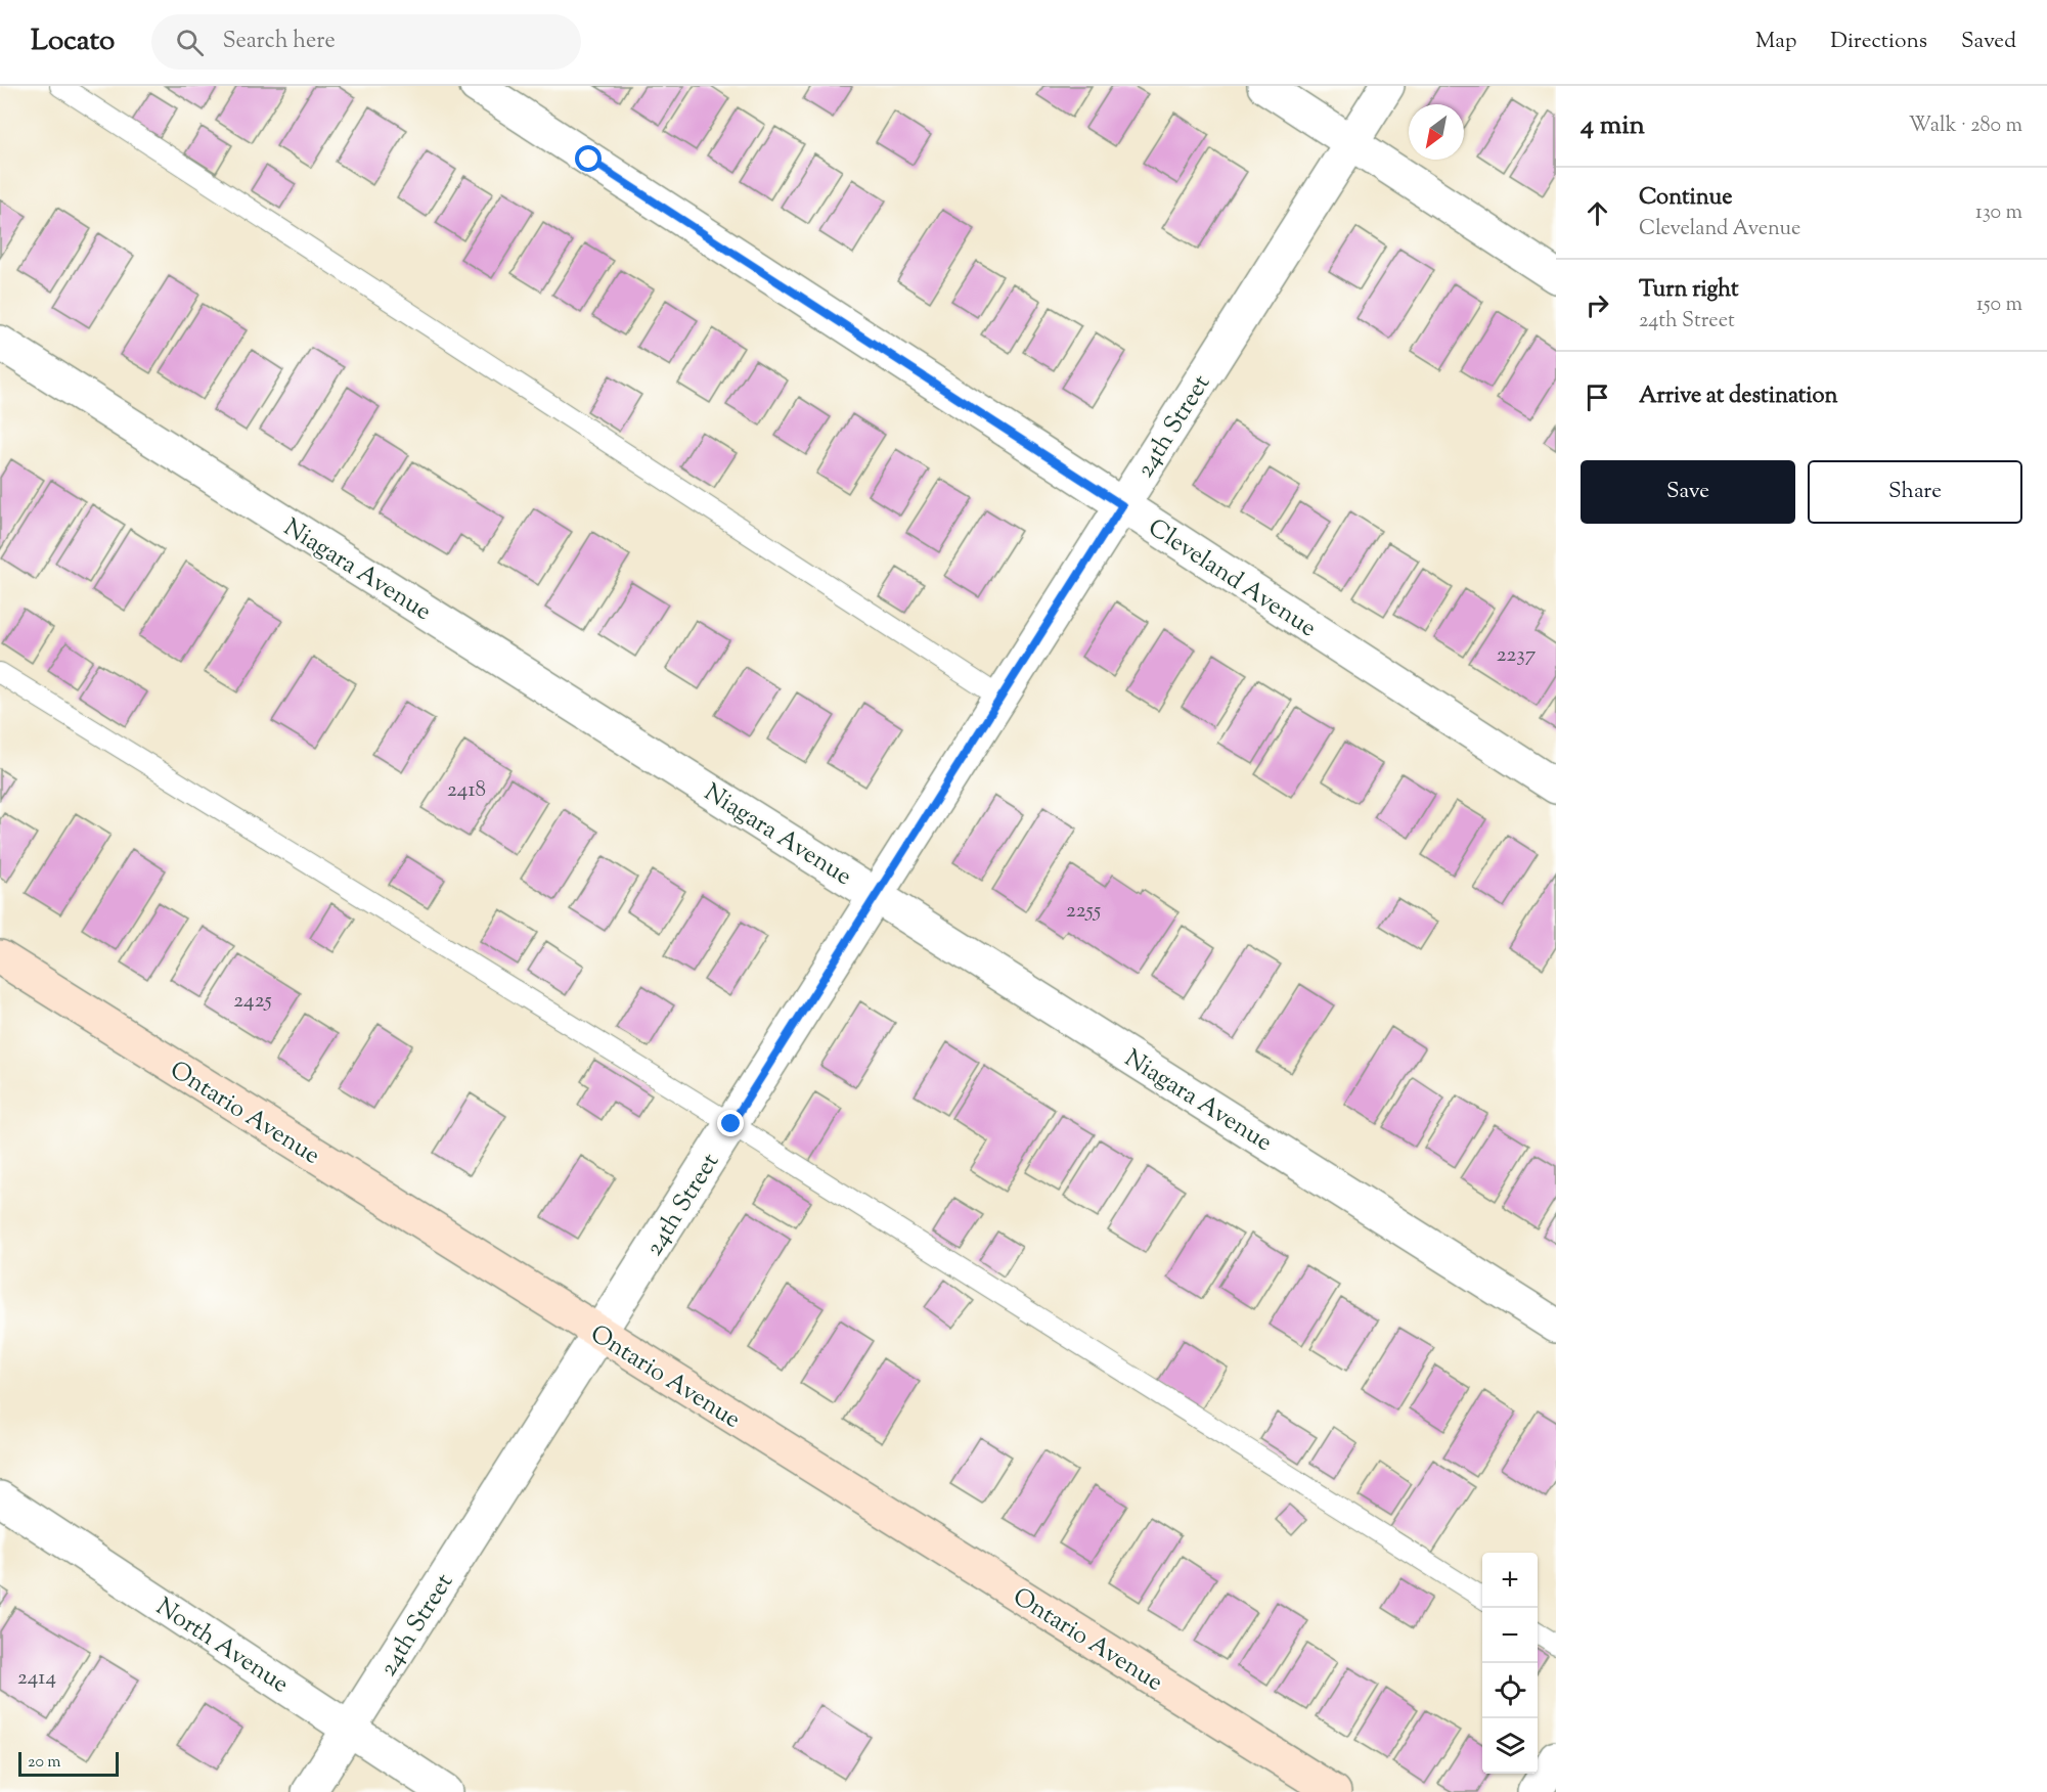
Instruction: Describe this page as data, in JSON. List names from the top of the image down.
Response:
{
  "streets": {
    "main road": ["Ontario Avenue"],
    "street": [
      "24th Street",
      "Niagara Avenue",
      "Cleveland Avenue",
      "North Avenue"
    ]
  },
  "crossings": [
    ["24th Street", "Niagara Avenue"],
    ["24th Street", "Cleveland Avenue"],
    ["24th Street", "Ontario Avenue"],
    ["24th Street", "North Avenue"]
  ],
  "house_numbers": [
    "2237",
    "2418",
    "2255",
    "2425",
    "2414"
  ],
  "scale_bar": "20 m",
  "north": "bottom left",
  "page": {
    "header": "Locato",
    "search": "Search here",
    "nav": ["Map", "Directions", "Saved"],
    "heading": ["4 min", "Walk · 280 m"],
    "list": [
      ["Continue", "Cleveland Avenue", "130 m"],
      ["Turn right", "24th Street", "150 m"],
      "Arrive at destination"
    ],
    "buttons": ["Save", "Share"],
    "map_buttons": ["+", "−"],
    "scale": "20 m"
  }
}
